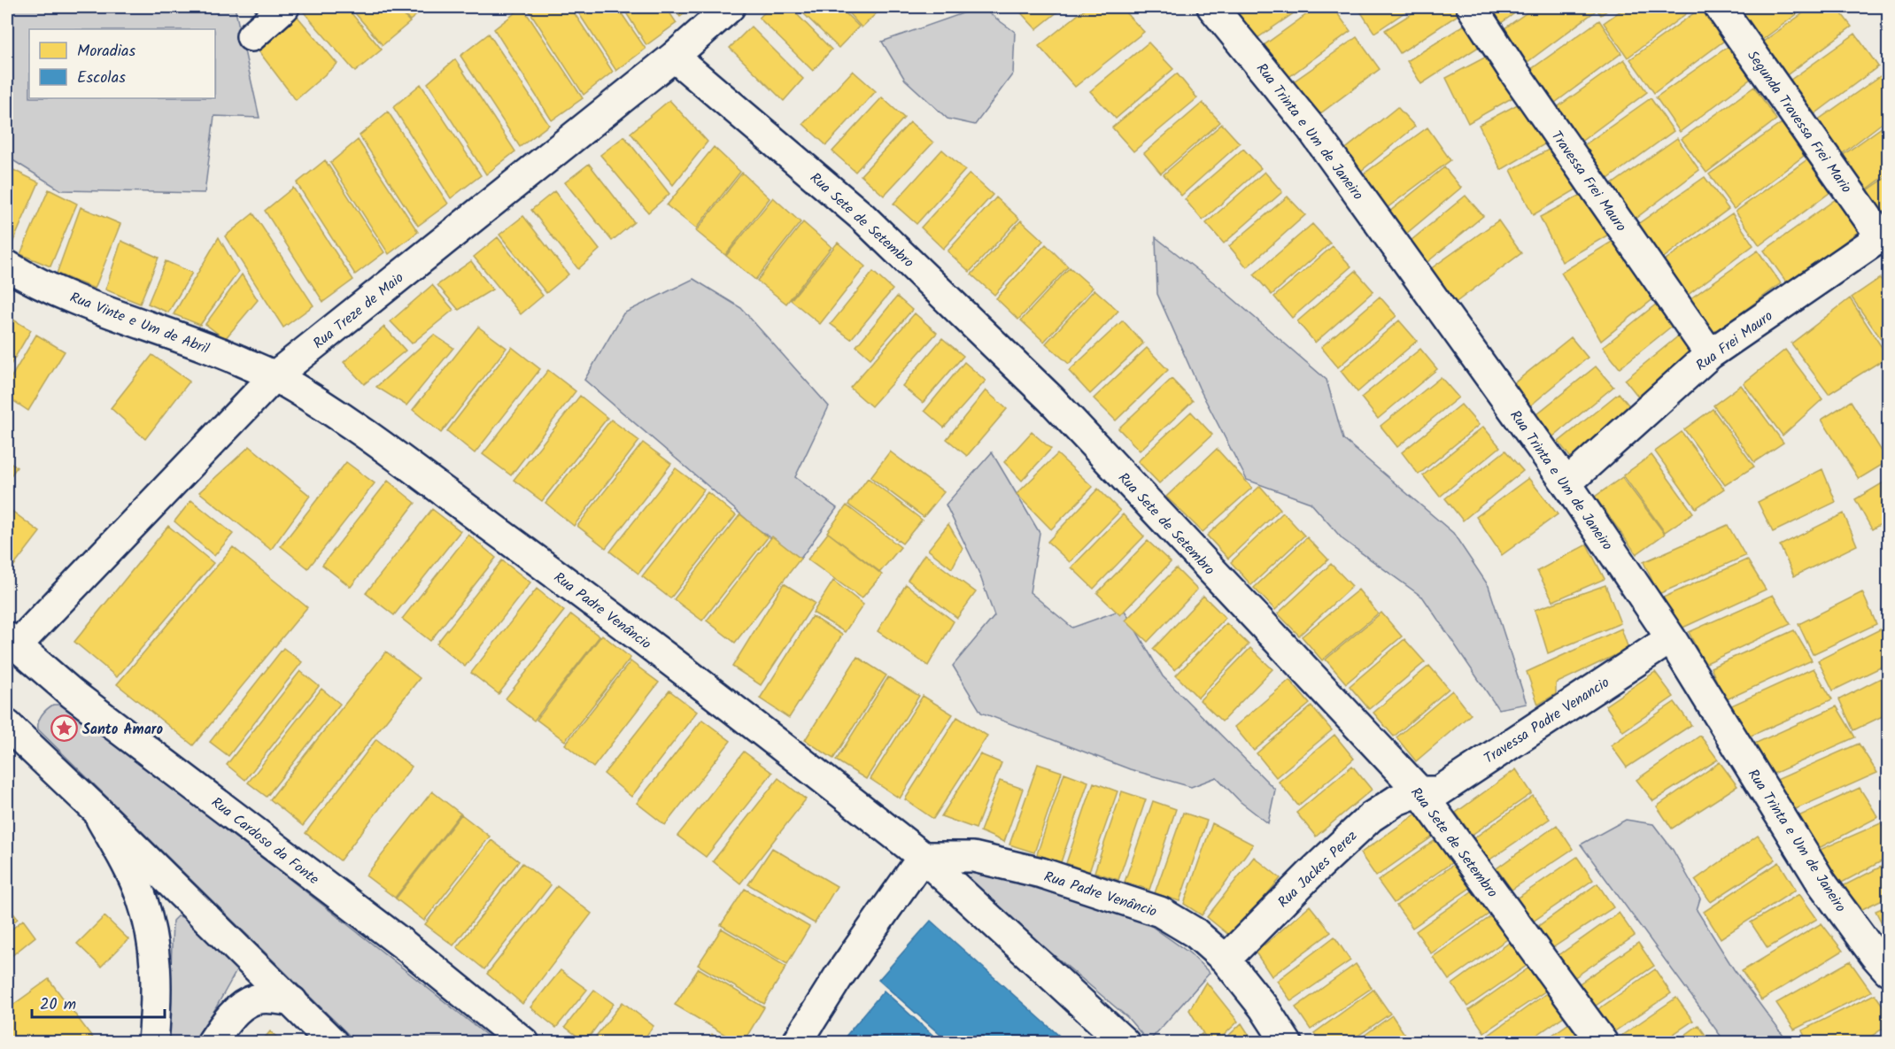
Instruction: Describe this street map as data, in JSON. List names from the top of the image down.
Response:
{
  "streets": {
    "street": [
      "Segunda Travessa Frei Mario",
      "Rua Trinta e Um de Janeiro",
      "Travessa Frei Mauro",
      "Rua Sete de Setembro",
      "Rua Treze de Maio",
      "Rua Vinte e Um de Abril",
      "Rua Frei Mauro",
      "Rua Padre Venâncio",
      "Travessa Padre Venancio",
      "Rua Cardoso da Fonte",
      "Rua Jackes Perez"
    ]
  },
  "crossings": [
    ["Segunda Travessa Frei Mario", "Rua Frei Mauro"],
    ["Rua Trinta e Um de Janeiro", "Rua Frei Mauro"],
    ["Rua Trinta e Um de Janeiro", "Travessa Padre Venancio"],
    ["Travessa Frei Mauro", "Rua Frei Mauro"],
    ["Rua Sete de Setembro", "Rua Treze de Maio"],
    ["Rua Sete de Setembro", "Travessa Padre Venancio"],
    ["Rua Sete de Setembro", "Rua Jackes Perez"],
    ["Rua Treze de Maio", "Rua Vinte e Um de Abril"],
    ["Rua Treze de Maio", "Rua Padre Venâncio"],
    ["Rua Treze de Maio", "Rua Cardoso da Fonte"],
    ["Rua Vinte e Um de Abril", "Rua Padre Venâncio"],
    ["Rua Padre Venâncio", "Rua Jackes Perez"],
    ["Travessa Padre Venancio", "Rua Jackes Perez"]
  ],
  "places": {
    "place": ["Santo Amaro"]
  },
  "legend": ["Moradias", "Escolas"],
  "scale_bar": "20 m"
}
